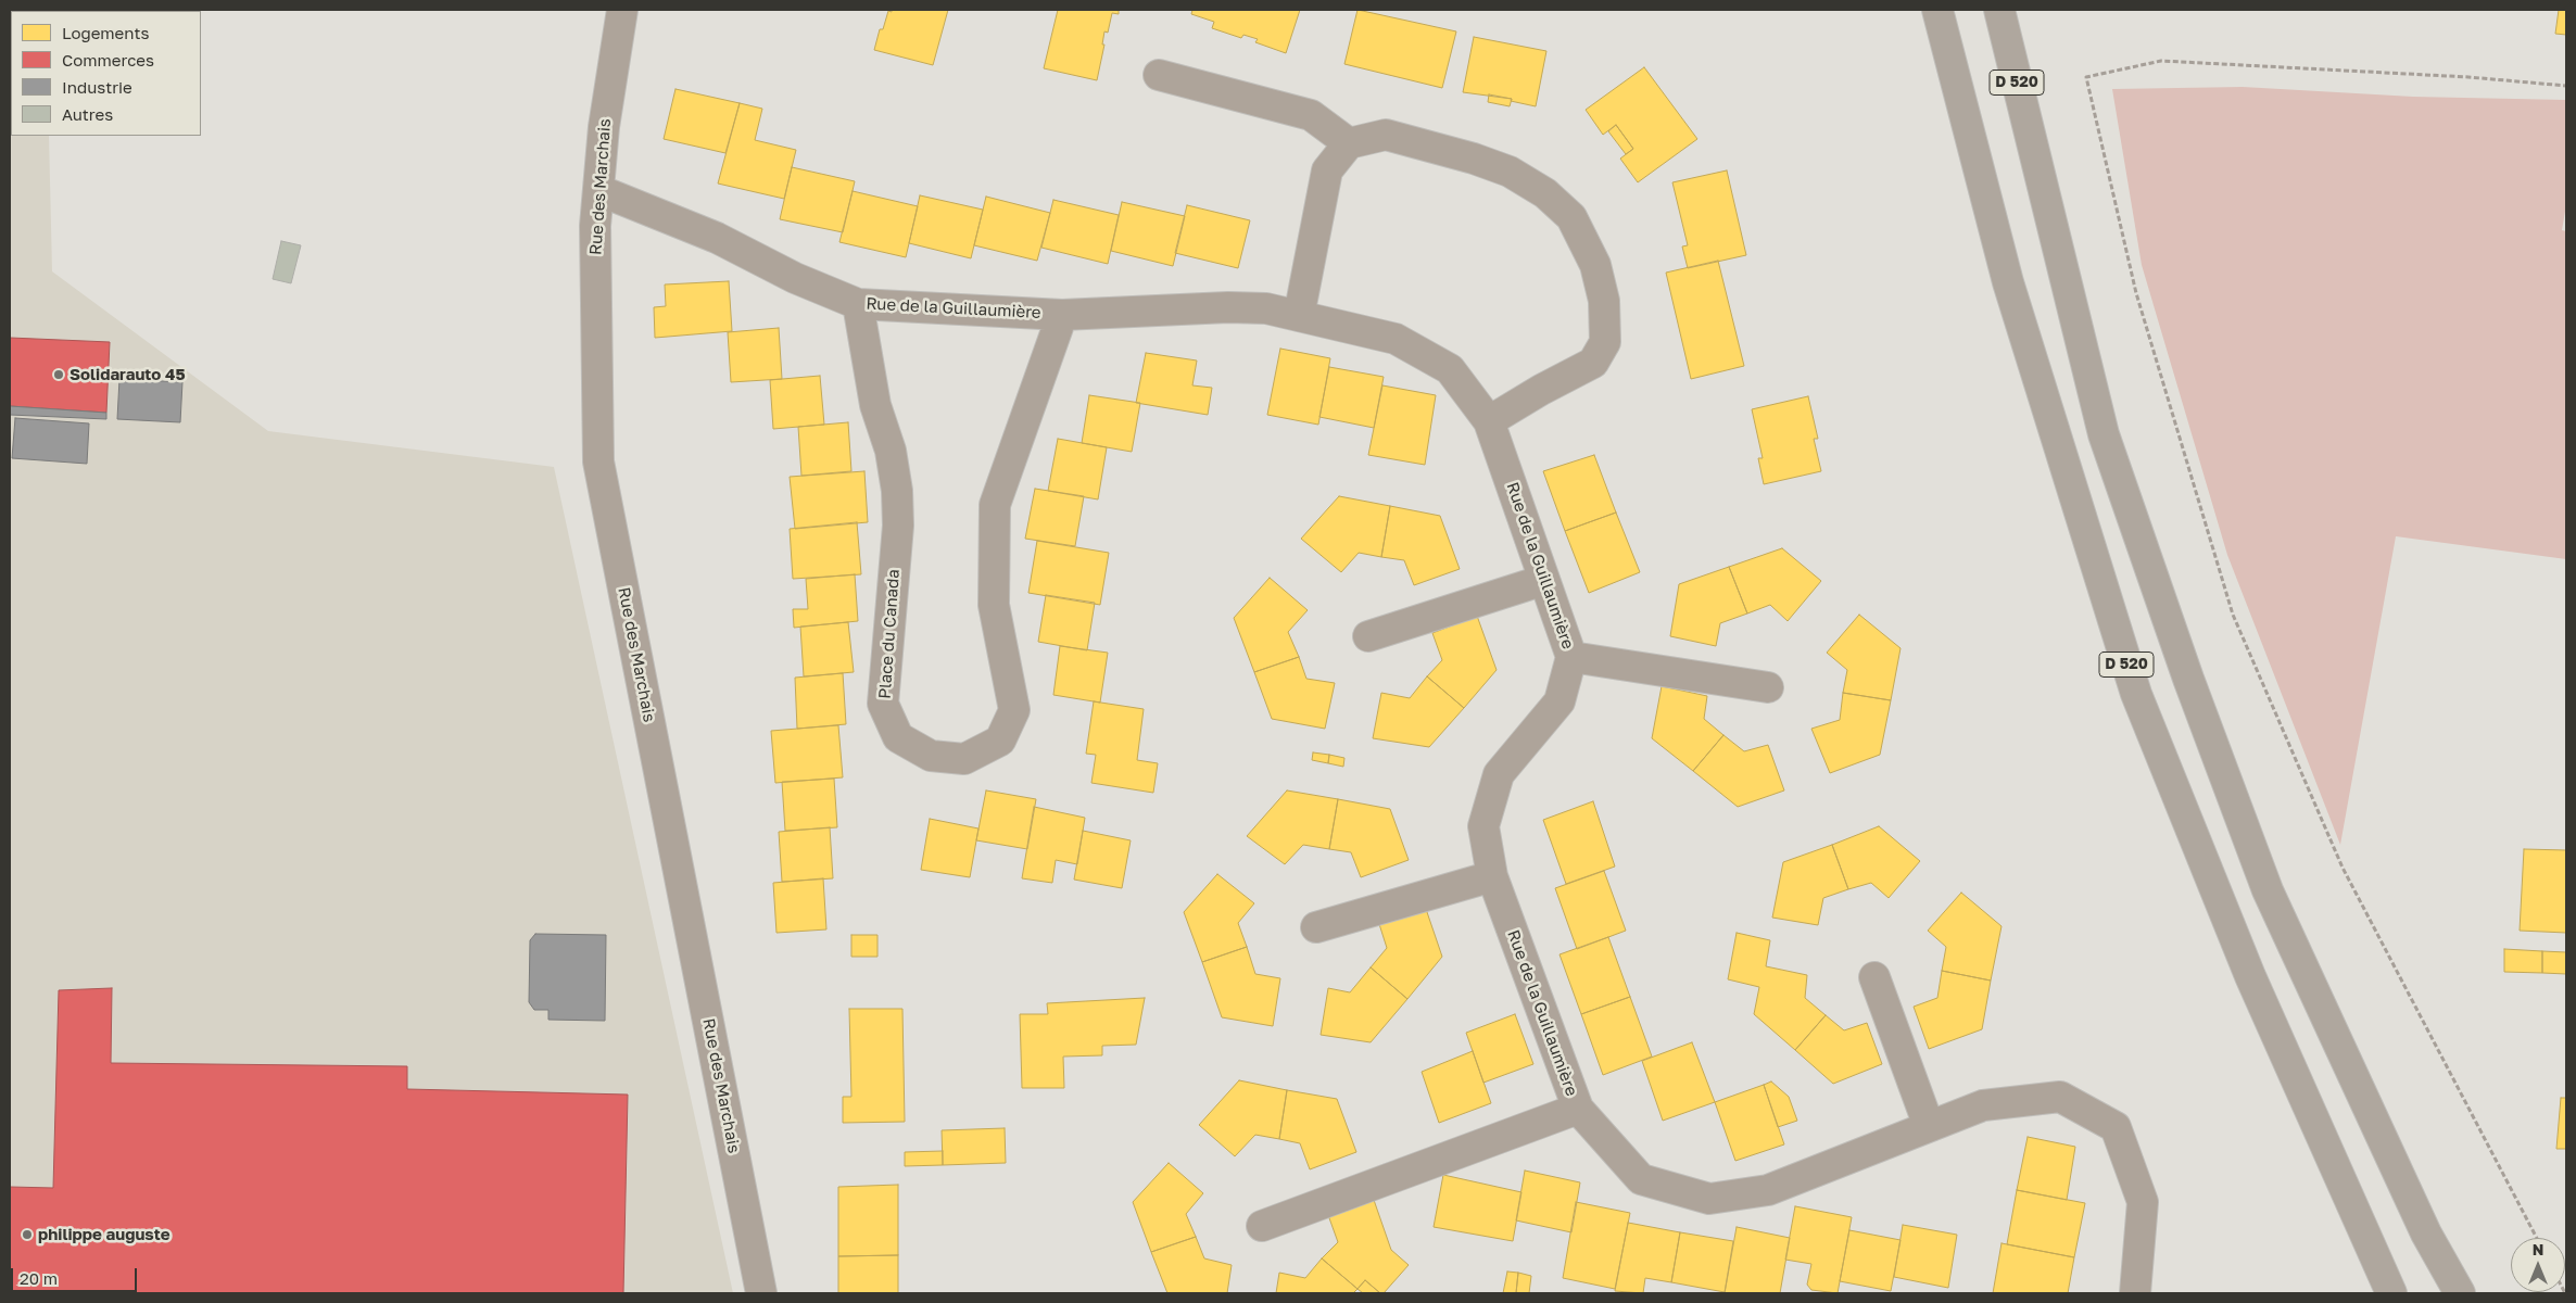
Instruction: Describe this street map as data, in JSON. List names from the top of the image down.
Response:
{
  "streets": {
    "main road": ["D 520"],
    "street": ["Rue des Marchais", "Rue de la Guillaumière", "Place du Canada"]
  },
  "crossings": [
    ["Rue des Marchais", "Rue de la Guillaumière"],
    ["Rue de la Guillaumière", "Place du Canada"]
  ],
  "places": ["Solidarauto 45", "philippe auguste"],
  "legend": [
    "Logements",
    "Commerces",
    "Industrie",
    "Autres"
  ],
  "scale_bar": "20 m",
  "north": "top"
}
